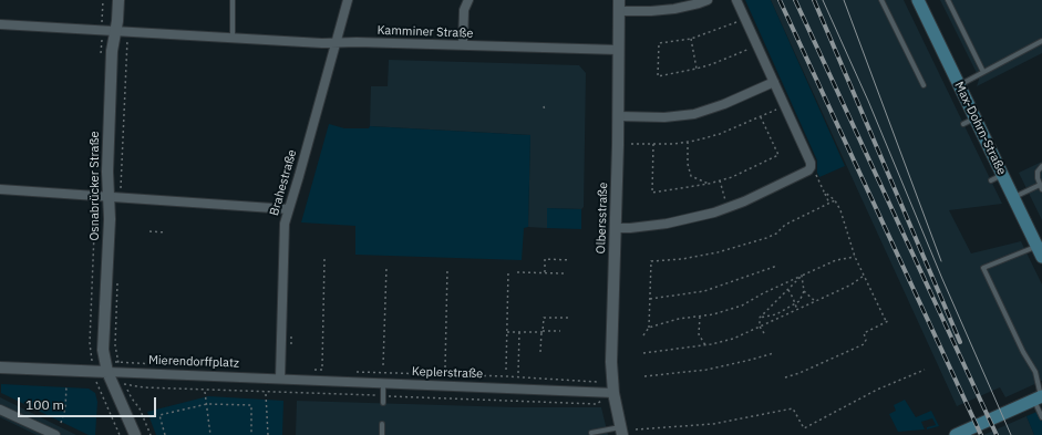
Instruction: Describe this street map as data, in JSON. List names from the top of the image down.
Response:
{
  "streets": {
    "main road": ["Max-Dohrn-Straße"],
    "street": [
      "Kamminer Straße",
      "Brahestraße",
      "Osnabrücker Straße",
      "Olbersstraße",
      "Mierendorffplatz",
      "Keplerstraße"
    ]
  },
  "crossings": [
    ["Kamminer Straße", "Brahestraße"],
    ["Kamminer Straße", "Osnabrücker Straße"],
    ["Kamminer Straße", "Olbersstraße"],
    ["Brahestraße", "Mierendorffplatz"],
    ["Brahestraße", "Keplerstraße"],
    ["Osnabrücker Straße", "Mierendorffplatz"],
    ["Olbersstraße", "Keplerstraße"],
    ["Mierendorffplatz", "Keplerstraße"]
  ],
  "scale_bar": "100 m"
}
